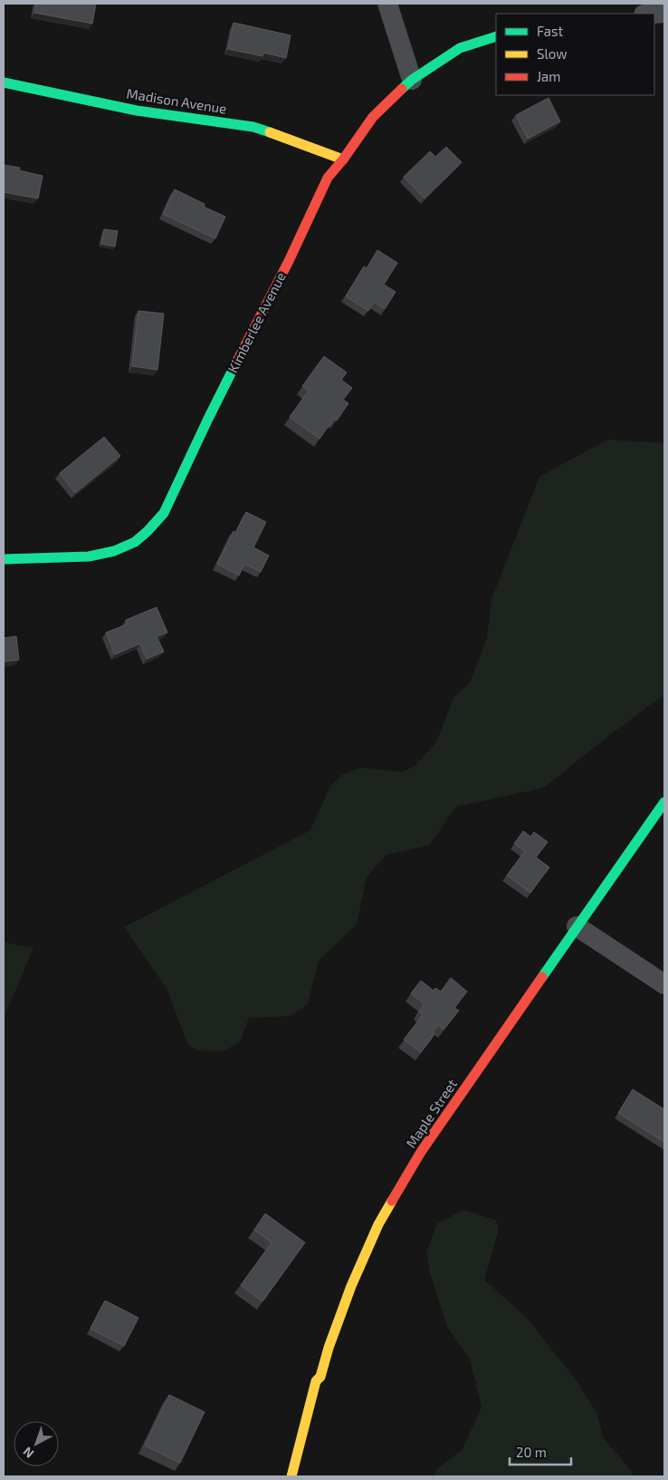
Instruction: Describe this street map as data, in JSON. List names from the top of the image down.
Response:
{
  "streets": {
    "street": ["Madison Avenue", "Kimberlee Avenue", "Maple Street"]
  },
  "crossings": [
    ["Madison Avenue", "Kimberlee Avenue"]
  ],
  "legend": ["Fast", "Slow", "Jam"],
  "scale_bar": "20 m",
  "north": "bottom left"
}
